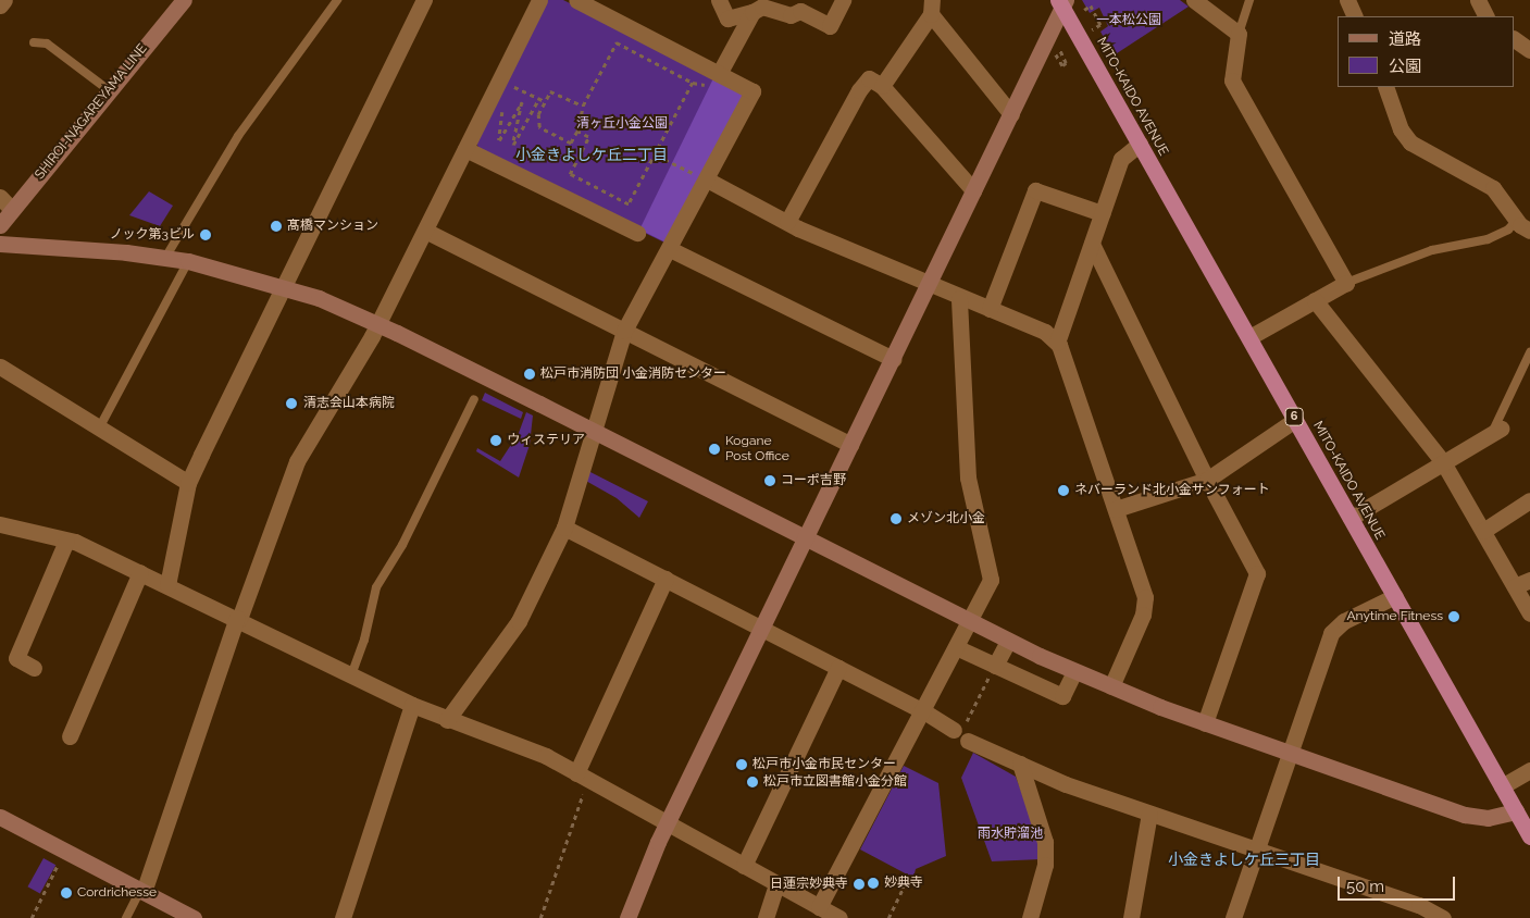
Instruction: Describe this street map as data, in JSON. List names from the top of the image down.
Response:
{
  "streets": {
    "highway": ["MITO-KAIDO AVENUE", "6"],
    "street": ["SHIROI-NAGAREYAMA LINE"]
  },
  "districts": ["小金きよしケ丘二丁目", "小金きよしケ丘三丁目"],
  "parks": ["一本松公園", "清ヶ丘小金公園", "雨水貯溜池"],
  "places": [
    "髙橋マンション",
    "ノック第3ビル",
    "松戸市消防団 小金消防センター",
    "清志会山本病院",
    "ウィステリア",
    "Kogane Post Office",
    "コーポ吉野",
    "ネバーランド北小金サンフォート",
    "メゾン北小金",
    "Anytime Fitness",
    "松戸市小金市民センター",
    "松戸市立図書館小金分館",
    "妙典寺",
    "日蓮宗妙典寺",
    "Cordrichesse"
  ],
  "legend": ["道路", "公園"],
  "scale_bar": "50 m"
}
